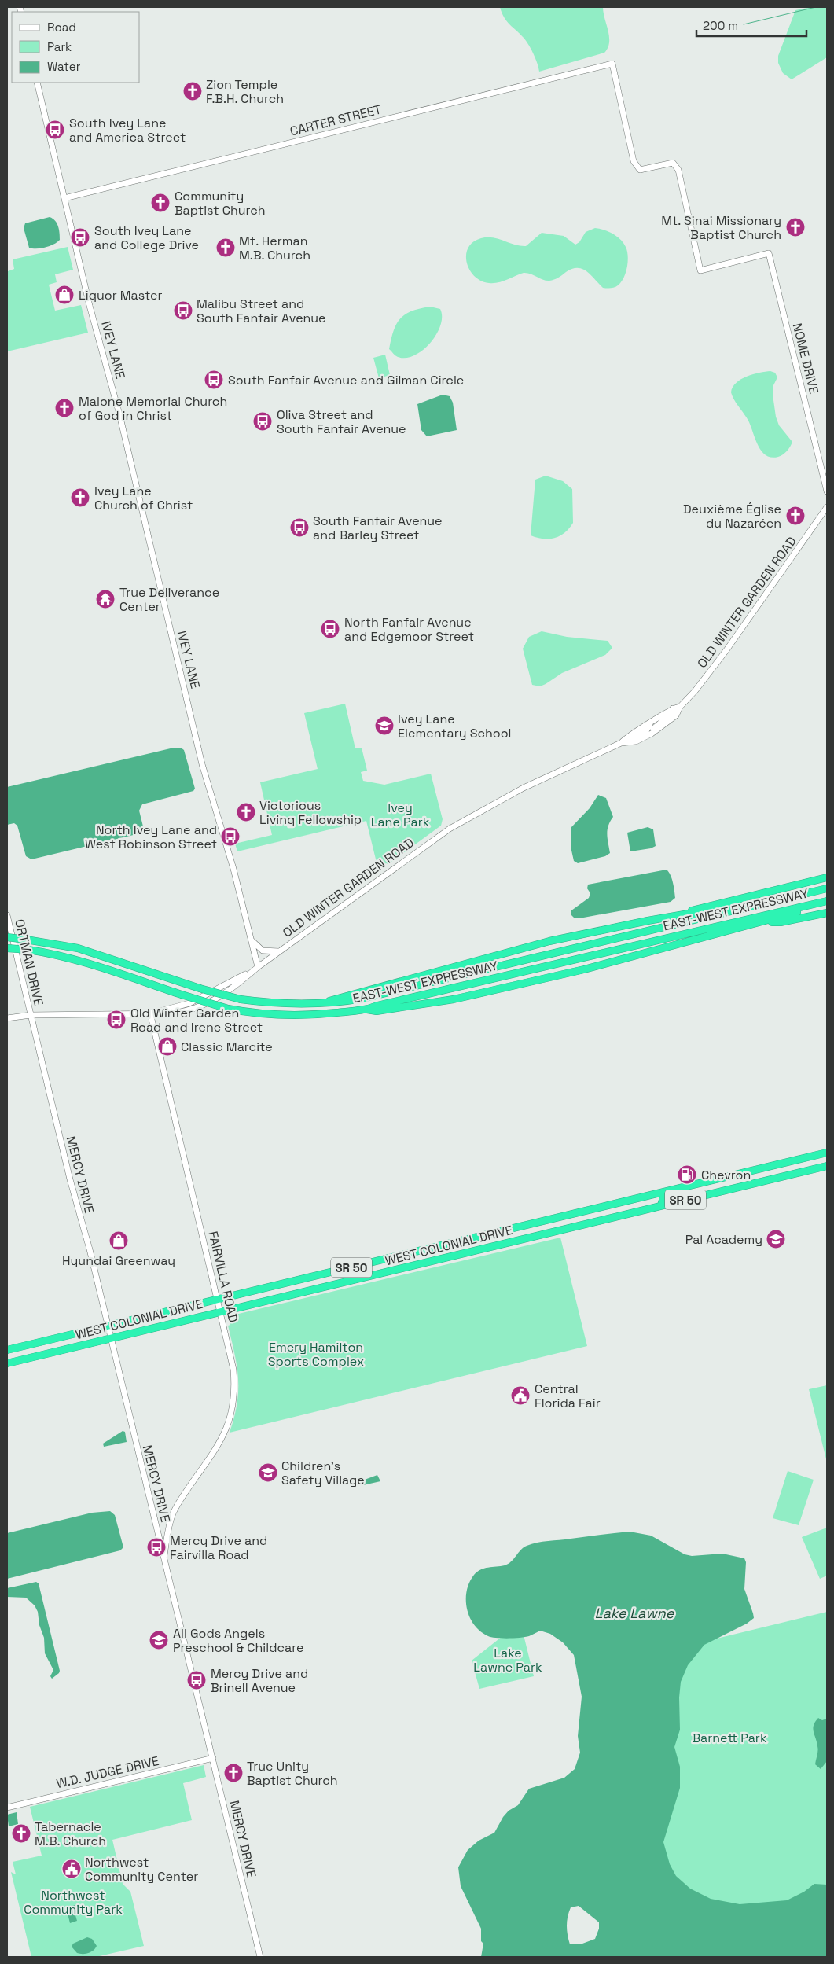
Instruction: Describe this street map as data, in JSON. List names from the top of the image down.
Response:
{
  "streets": {
    "highway": ["EAST-WEST EXPRESSWAY", "SR 50", "WEST COLONIAL DRIVE"],
    "street": [
      "CARTER STREET",
      "IVEY LANE",
      "NOME DRIVE",
      "OLD WINTER GARDEN ROAD",
      "ORTMAN DRIVE",
      "MERCY DRIVE",
      "FAIRVILLA ROAD",
      "W.D. JUDGE DRIVE"
    ]
  },
  "crossings": [
    ["CARTER STREET", "IVEY LANE"],
    ["CARTER STREET", "NOME DRIVE"],
    ["IVEY LANE", "OLD WINTER GARDEN ROAD"],
    ["OLD WINTER GARDEN ROAD", "ORTMAN DRIVE"],
    ["OLD WINTER GARDEN ROAD", "MERCY DRIVE"],
    ["OLD WINTER GARDEN ROAD", "FAIRVILLA ROAD"],
    ["ORTMAN DRIVE", "MERCY DRIVE"],
    ["MERCY DRIVE", "WEST COLONIAL DRIVE"],
    ["MERCY DRIVE", "FAIRVILLA ROAD"],
    ["MERCY DRIVE", "W.D. JUDGE DRIVE"],
    ["WEST COLONIAL DRIVE", "FAIRVILLA ROAD"]
  ],
  "water": ["Lake Lawne"],
  "parks": [
    "Ivey Lane Park",
    "Emery Hamilton Sports Complex",
    "Lake Lawne Park",
    "Barnett Park",
    "Northwest Community Park"
  ],
  "places": {
    "church": [
      "Zion Temple F.B.H. Church",
      "Community Baptist Church",
      "Mt. Sinai Missionary Baptist Church",
      "Mt. Herman M.B. Church",
      "Malone Memorial Church of God in Christ",
      "Ivey Lane Church of Christ",
      "Deuxième Église du Nazaréen",
      "Victorious Living Fellowship",
      "True Unity Baptist Church",
      "Tabernacle M.B. Church"
    ],
    "bus stop": [
      "South Ivey Lane and America Street",
      "South Ivey Lane and College Drive",
      "Malibu Street and South Fanfair Avenue",
      "South Fanfair Avenue and Gilman Circle",
      "Oliva Street and South Fanfair Avenue",
      "South Fanfair Avenue and Barley Street",
      "North Fanfair Avenue and Edgemoor Street",
      "North Ivey Lane and West Robinson Street",
      "Old Winter Garden Road and Irene Street",
      "Mercy Drive and Fairvilla Road",
      "Mercy Drive and Brinell Avenue"
    ],
    "shop": ["Liquor Master", "Classic Marcite", "Hyundai Greenway"],
    "temple": ["True Deliverance Center"],
    "school or university": [
      "Ivey Lane Elementary School",
      "Pal Academy",
      "Children's Safety Village",
      "All Gods Angels Preschool & Childcare"
    ],
    "fuel station": ["Chevron"],
    "public building": ["Central Florida Fair", "Northwest Community Center"]
  },
  "legend": ["Road", "Park", "Water"],
  "scale_bar": "200 m"
}
